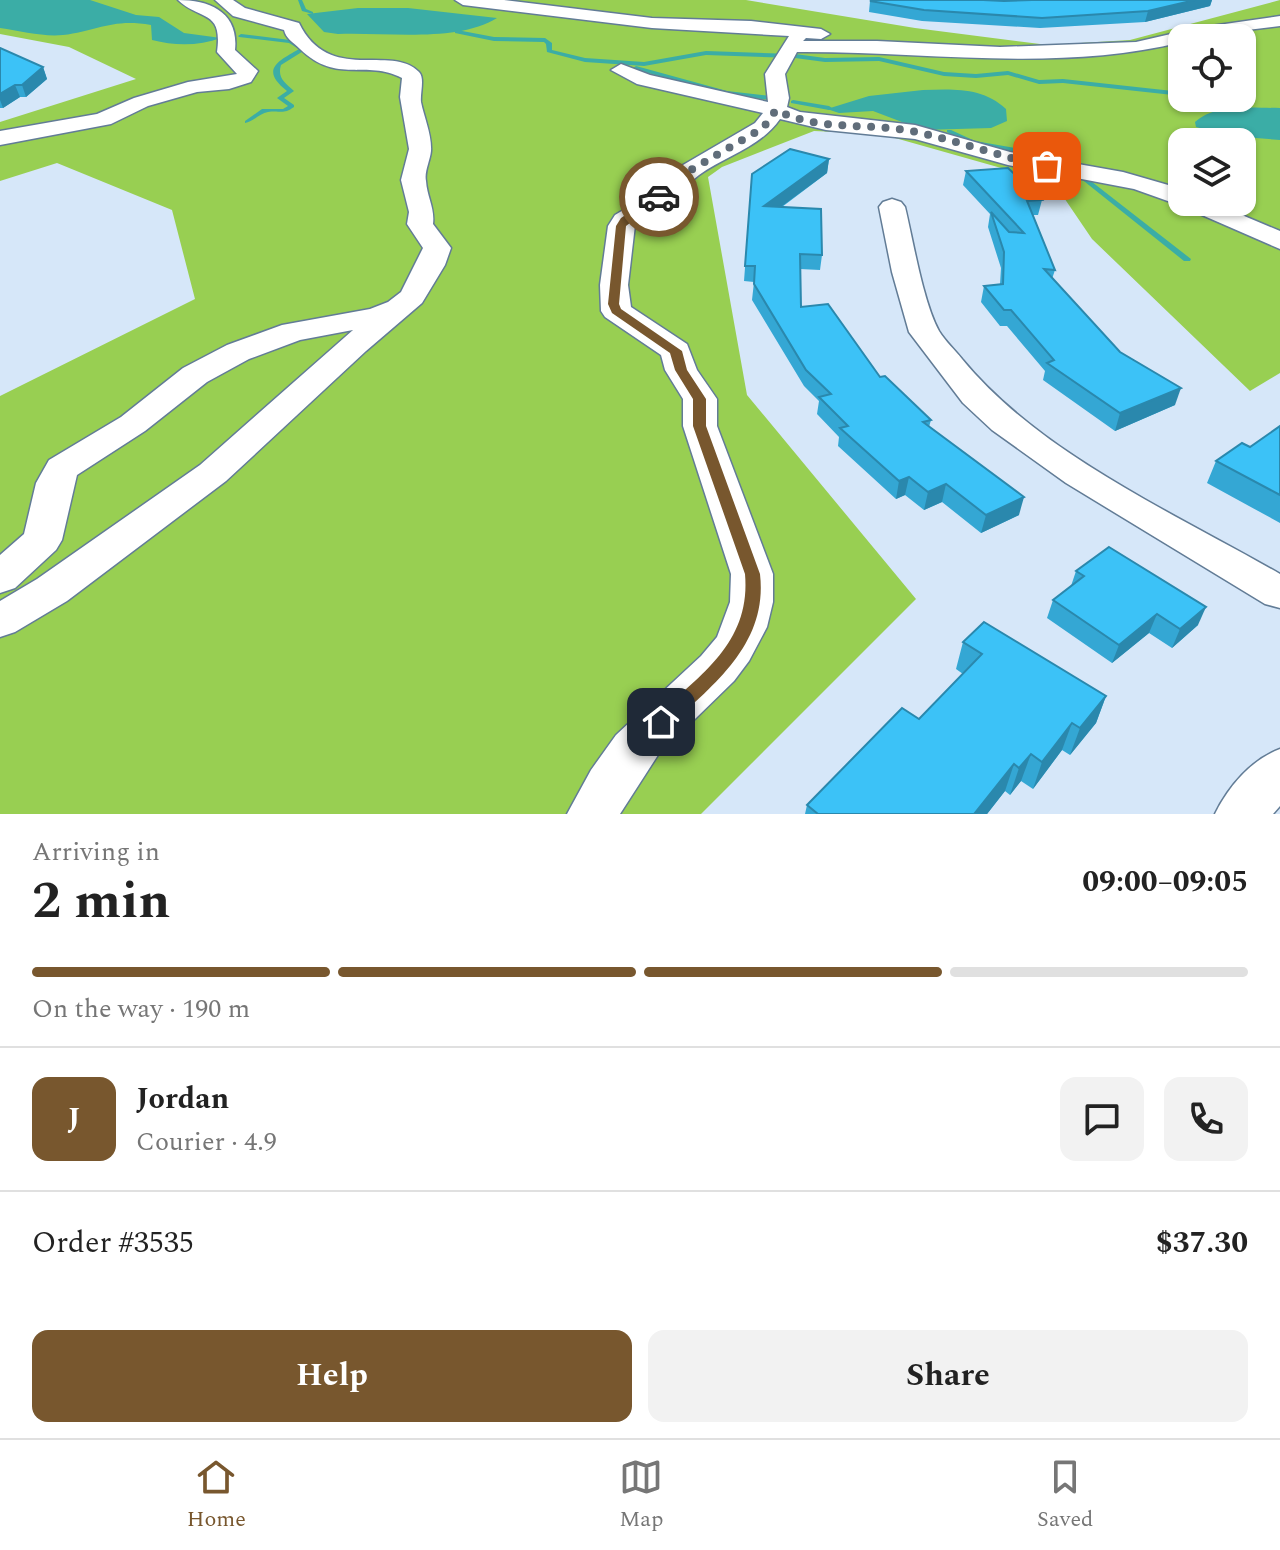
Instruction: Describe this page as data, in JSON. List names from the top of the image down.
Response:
{
  "page": {
    "heading": ["2 min", "Arriving in", "09:00–09:05"],
    "panel": [
      "Jordan",
      "Courier · 4.9",
      "Order #3535",
      "$37.30"
    ],
    "bar": "On the way · 190 m",
    "round": "J",
    "buttons": ["Help", "Share"],
    "tabs": ["Home", "Map", "Saved"]
  }
}
